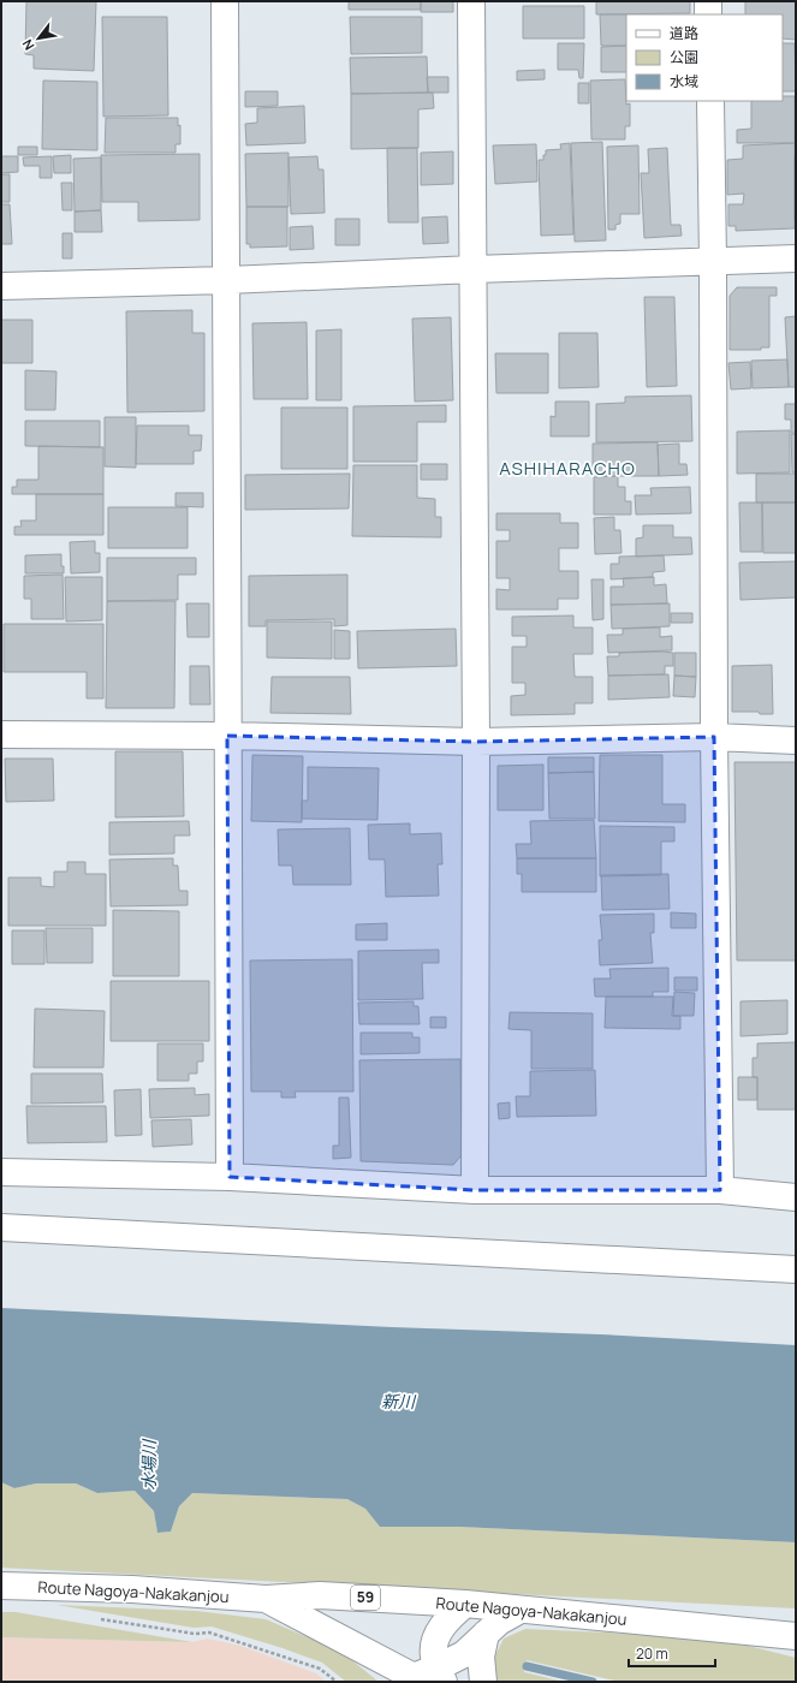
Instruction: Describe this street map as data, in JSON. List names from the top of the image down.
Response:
{
  "streets": {
    "street": ["Route Nagoya-Nakakanjou", "59"]
  },
  "districts": ["ASHIHARACHO"],
  "water": ["新川", "水場川"],
  "legend": ["道路", "公園", "水域"],
  "scale_bar": "20 m",
  "north": "bottom left"
}
